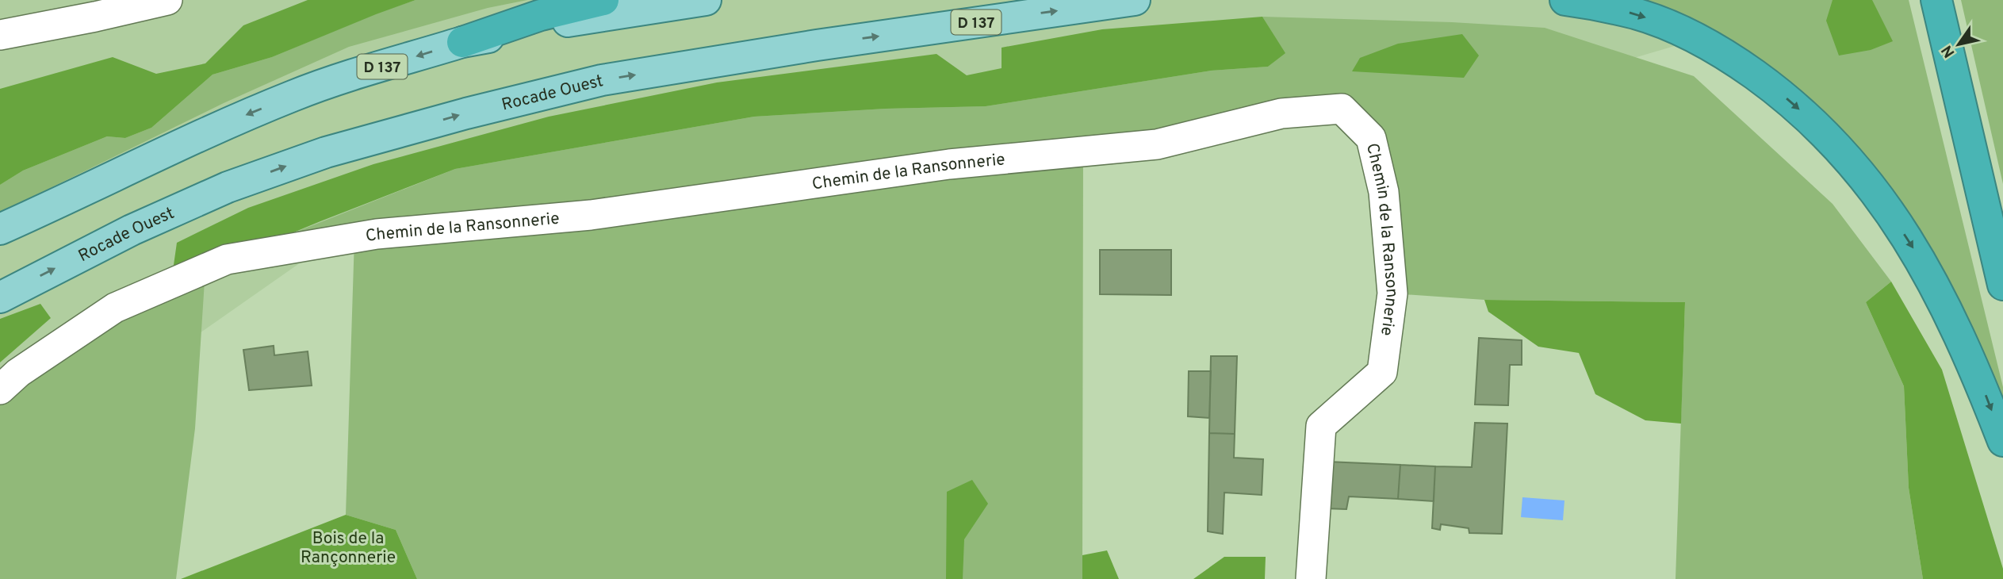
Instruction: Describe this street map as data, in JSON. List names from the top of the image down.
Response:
{
  "streets": {
    "main road": ["D 137", "Rocade Ouest"],
    "street": ["Chemin de la Ransonnerie"]
  },
  "parks": ["Bois de la Rançonnerie"],
  "north": "bottom left"
}
